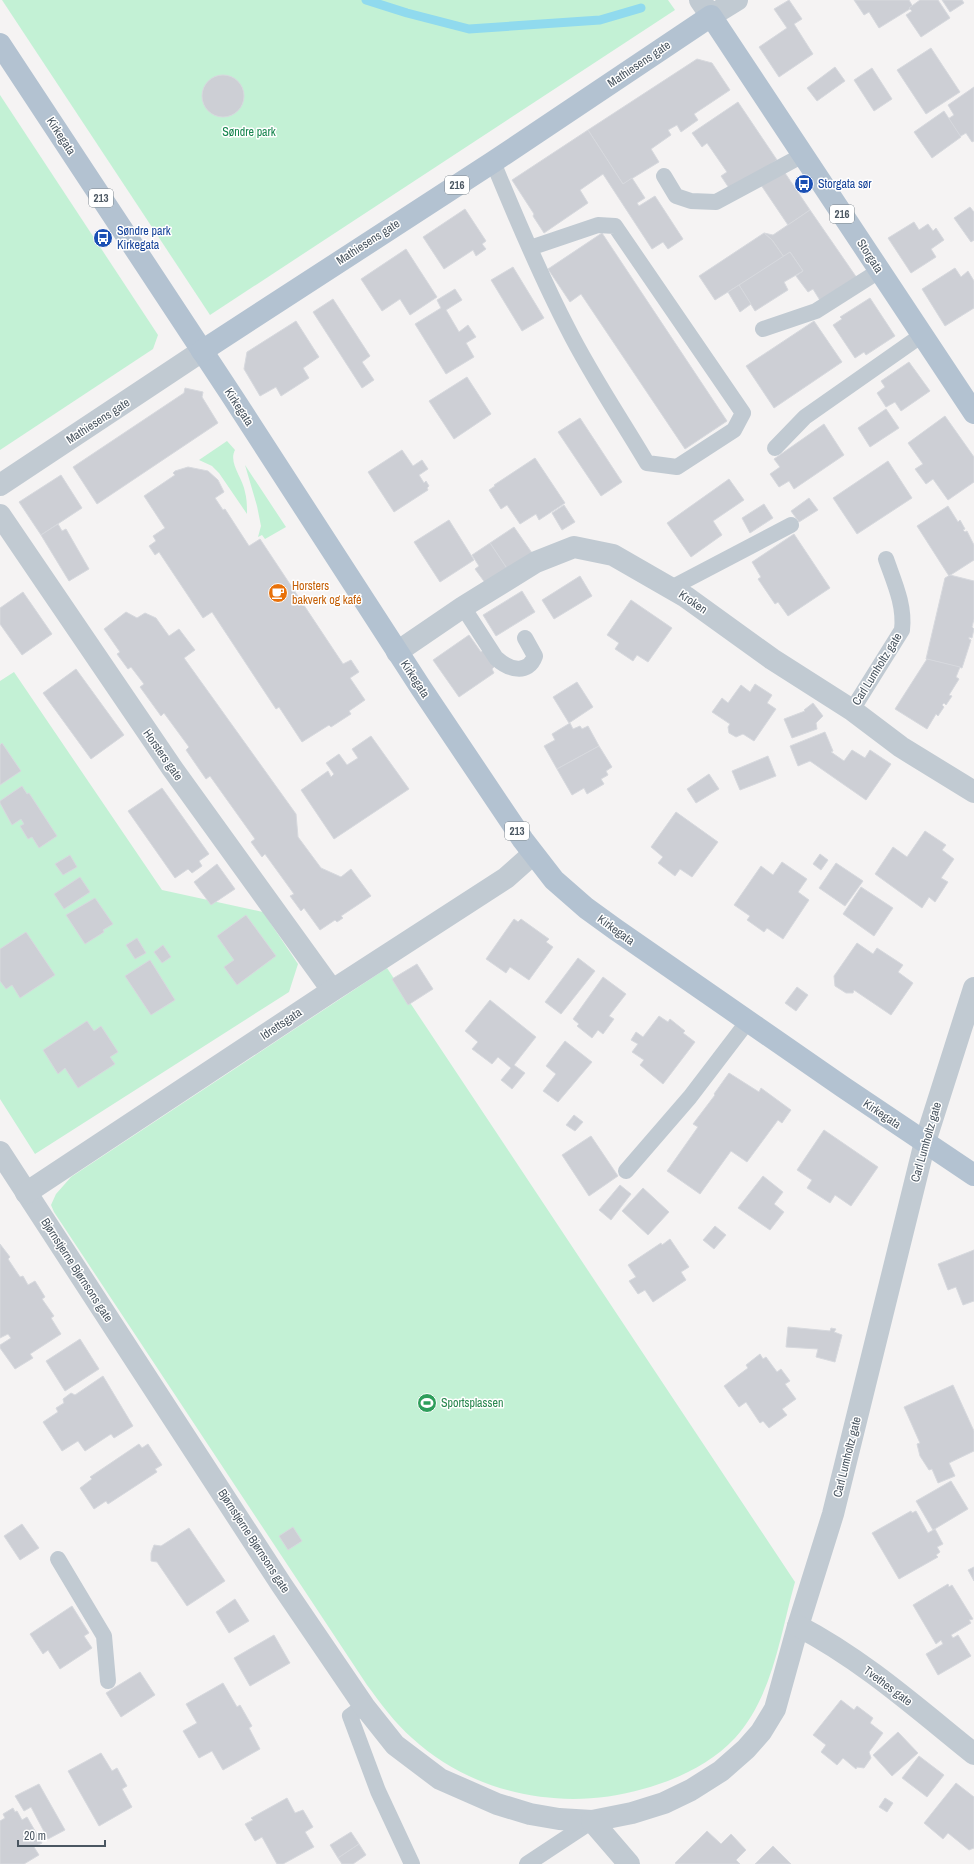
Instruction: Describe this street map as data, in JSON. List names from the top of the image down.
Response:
{
  "streets": {
    "main road": [
      "Mathiesens gate",
      "Kirkegata",
      "216",
      "213",
      "Storgata"
    ],
    "street": [
      "Kroken",
      "Carl Lumholtz gate",
      "Horsters gate",
      "Idrettsgata",
      "Bjørnstjerne Bjørnsons gate",
      "Tvethes gate"
    ]
  },
  "crossings": [
    ["Mathiesens gate", "Kirkegata"],
    ["Mathiesens gate", "Storgata"],
    ["Kirkegata", "Kroken"],
    ["Kirkegata", "Carl Lumholtz gate"],
    ["Kirkegata", "Idrettsgata"],
    ["Kroken", "Carl Lumholtz gate"],
    ["Carl Lumholtz gate", "Bjørnstjerne Bjørnsons gate"],
    ["Carl Lumholtz gate", "Tvethes gate"],
    ["Horsters gate", "Idrettsgata"],
    ["Idrettsgata", "Bjørnstjerne Bjørnsons gate"]
  ],
  "parks": ["Søndre park"],
  "places": {
    "bus stop": ["Storgata sør", "Søndre park Kirkegata"],
    "cafe": ["Horsters bakverk og kafé"],
    "sports": ["Sportsplassen"]
  },
  "scale_bar": "20 m"
}
